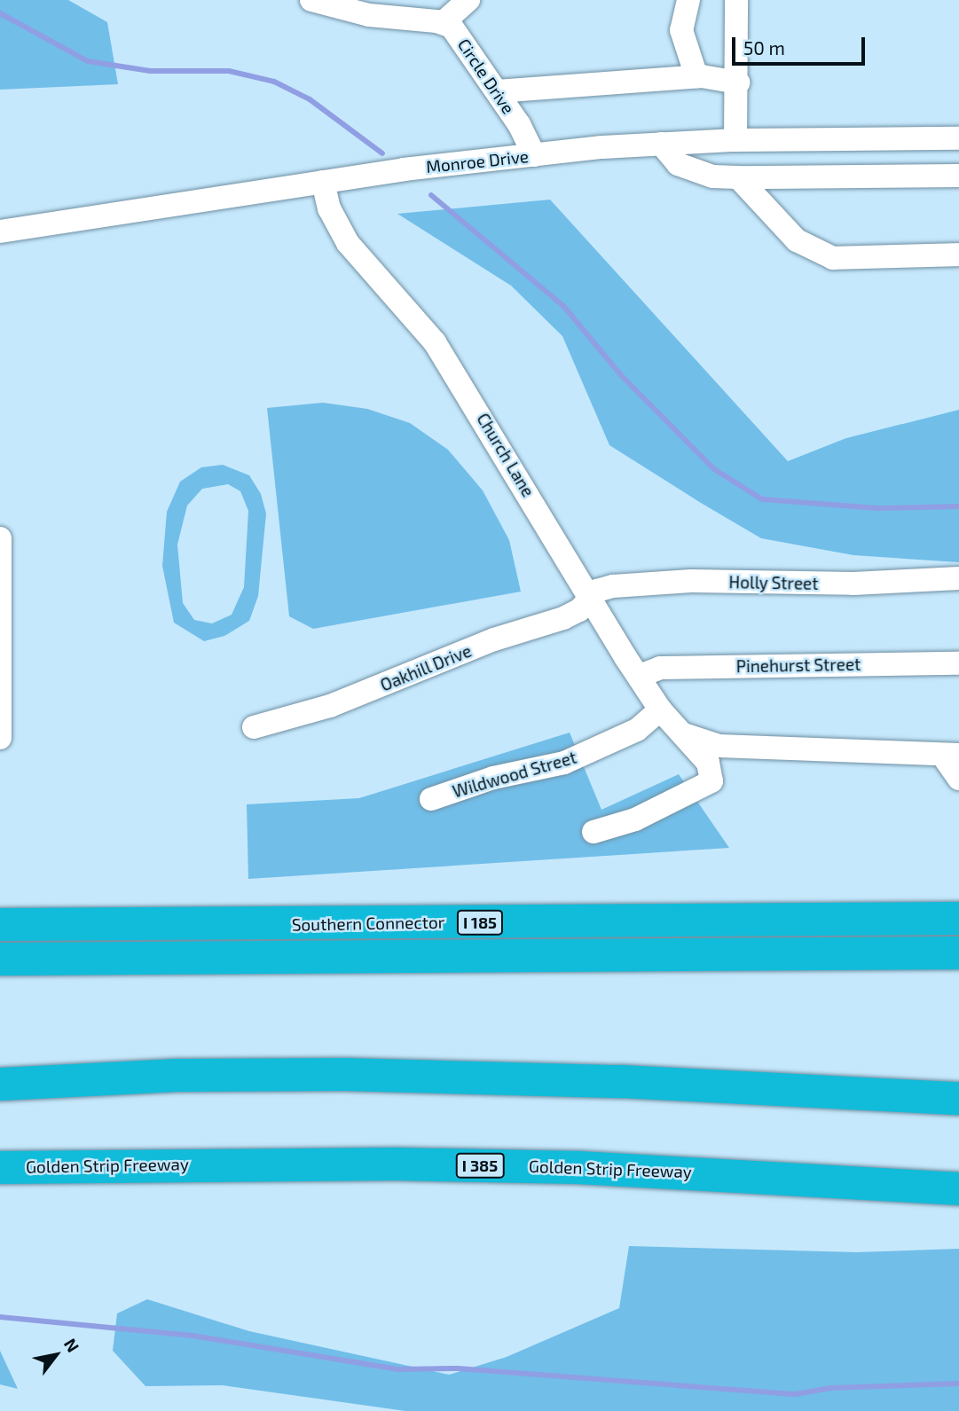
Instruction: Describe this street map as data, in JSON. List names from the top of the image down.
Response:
{
  "streets": {
    "highway": [
      "I 185",
      "Southern Connector",
      "Golden Strip Freeway",
      "I 385"
    ],
    "street": [
      "Circle Drive",
      "Monroe Drive",
      "Church Lane",
      "Holly Street",
      "Pinehurst Street",
      "Oakhill Drive",
      "Wildwood Street"
    ]
  },
  "crossings": [
    ["Circle Drive", "Monroe Drive"],
    ["Monroe Drive", "Church Lane"],
    ["Church Lane", "Holly Street"],
    ["Church Lane", "Pinehurst Street"],
    ["Church Lane", "Oakhill Drive"],
    ["Church Lane", "Wildwood Street"],
    ["Holly Street", "Oakhill Drive"]
  ],
  "scale_bar": "50 m",
  "north": "top right"
}
